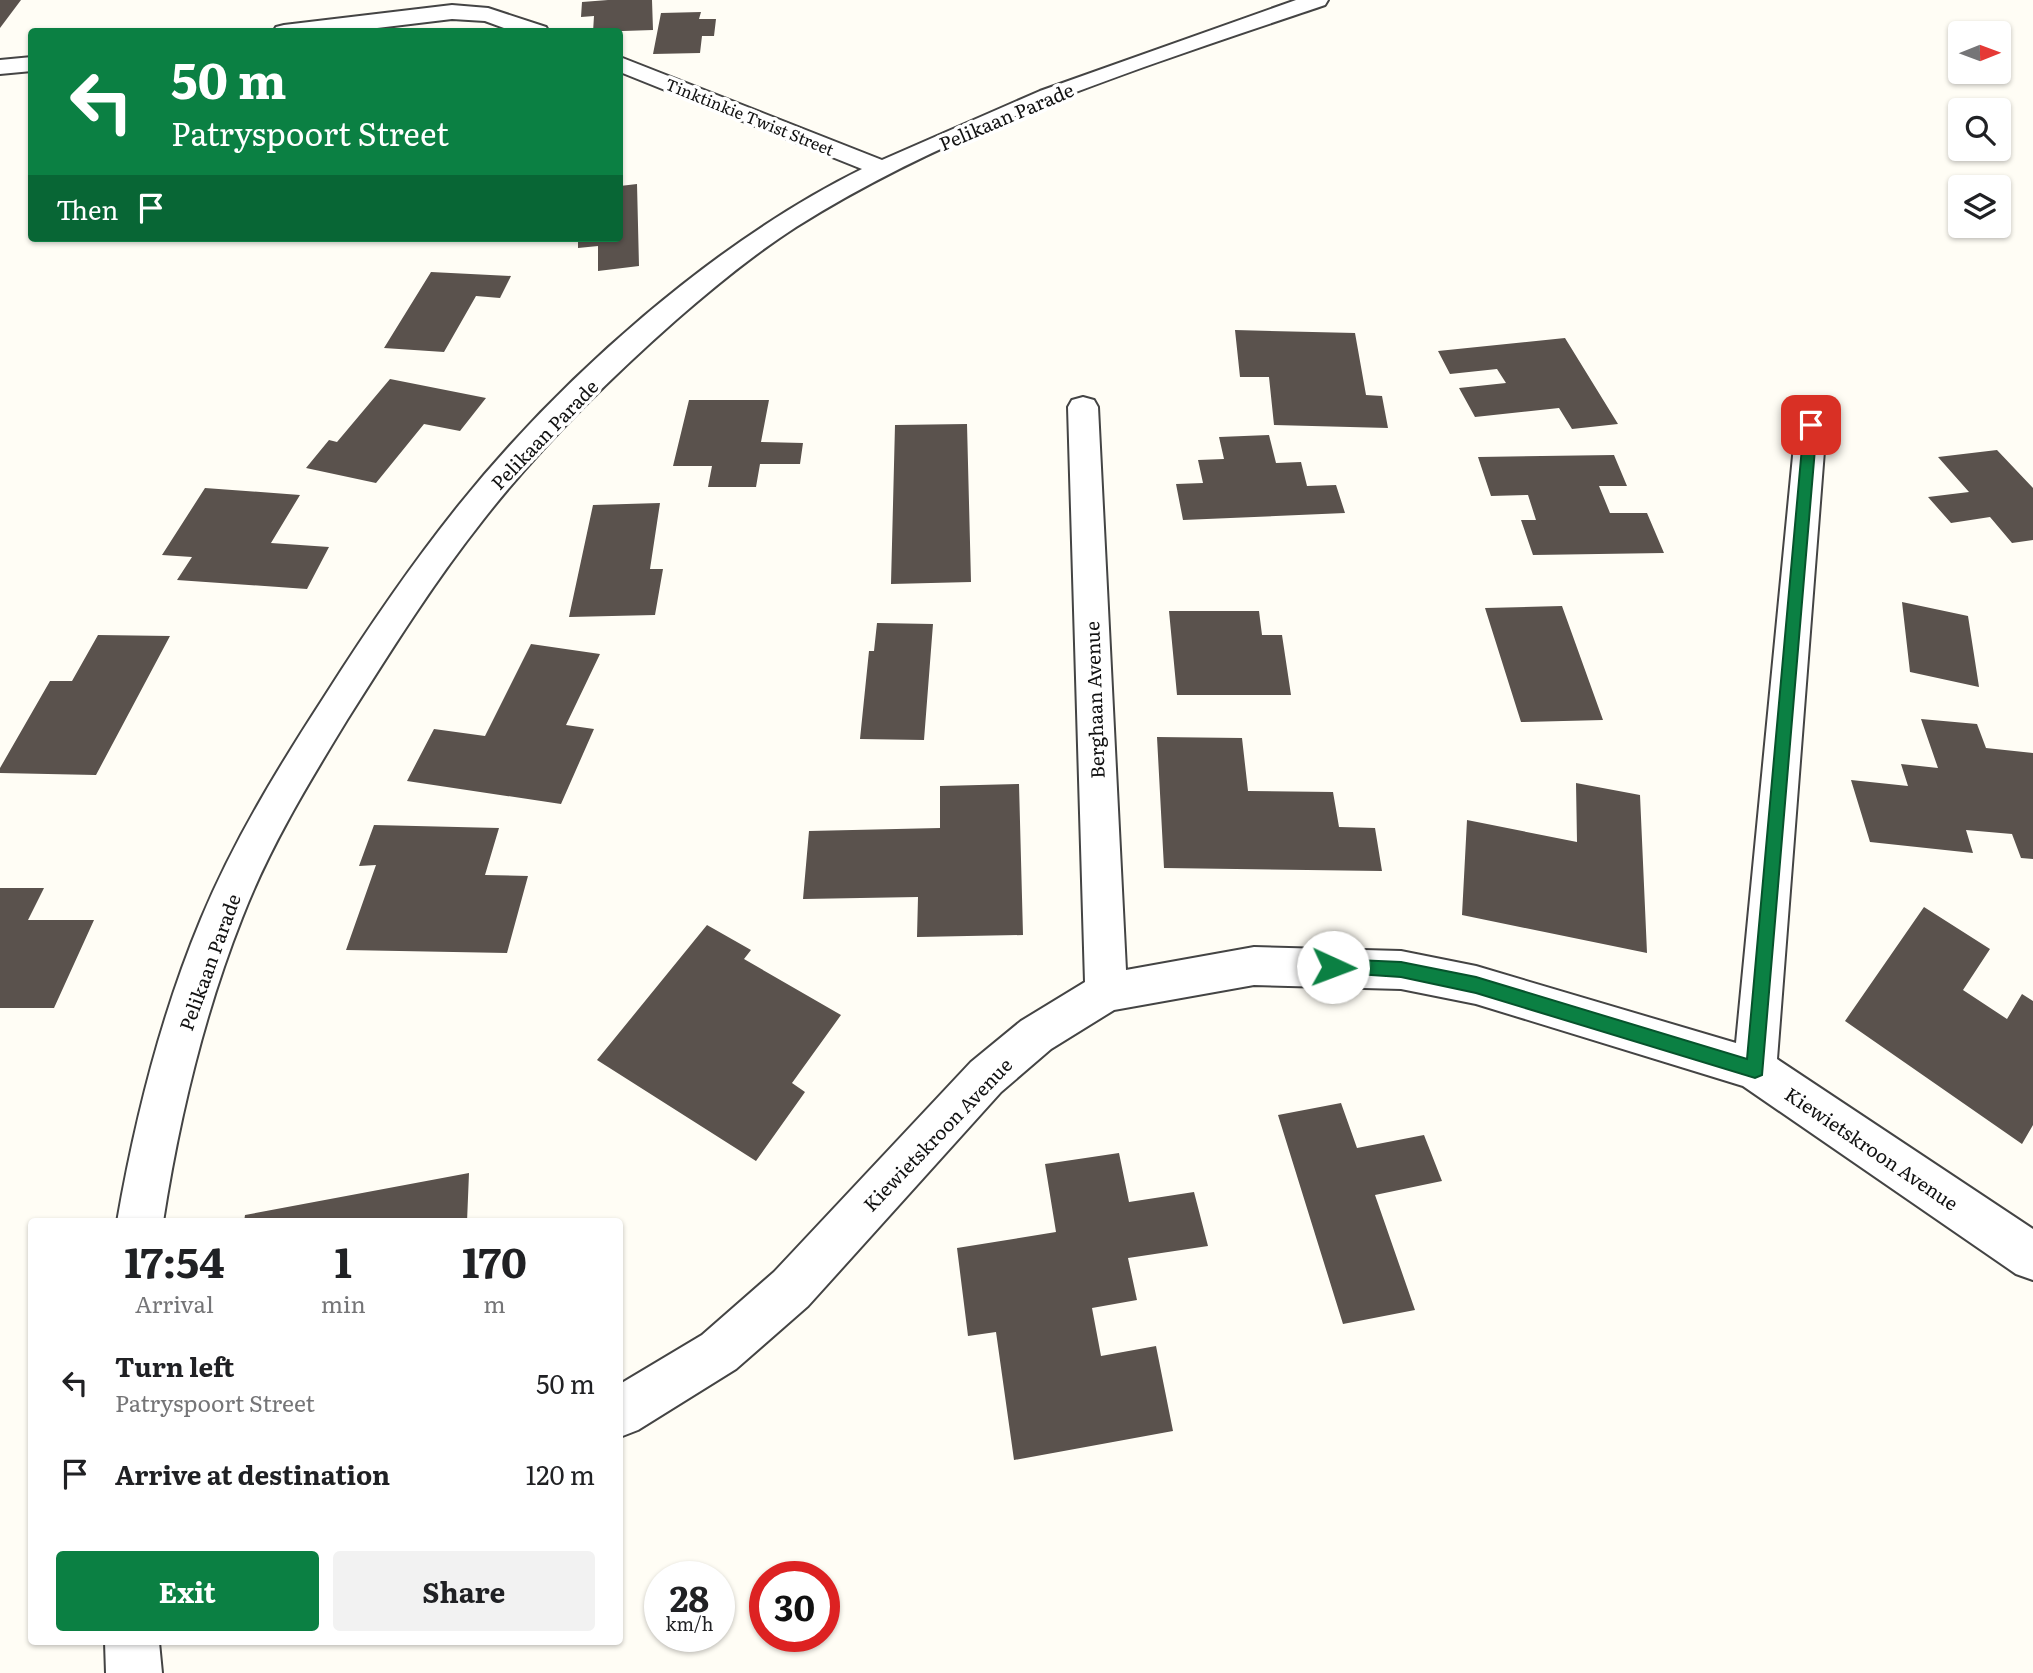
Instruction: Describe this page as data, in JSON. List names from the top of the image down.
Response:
{
  "streets": {
    "street": [
      "Tinktinkie Twist Street",
      "Pelikaan Parade",
      "Berghaan Avenue",
      "Kiewietskroon Avenue"
    ]
  },
  "crossings": [
    ["Tinktinkie Twist Street", "Pelikaan Parade"],
    ["Berghaan Avenue", "Kiewietskroon Avenue"]
  ],
  "north": "right",
  "page": {
    "turn": ["50 m", "Patryspoort Street"],
    "then": "Then",
    "eta": [
      "17:54",
      "Arrival",
      "1",
      "min",
      "170",
      "m"
    ],
    "list": [
      {
        "name": "Turn left",
        "note": "Patryspoort Street",
        "value": "50 m"
      },
      {
        "name": "Arrive at destination",
        "value": "120 m"
      }
    ],
    "buttons": ["Exit", "Share"],
    "speed": "28 km/h",
    "limit": "30"
  }
}
